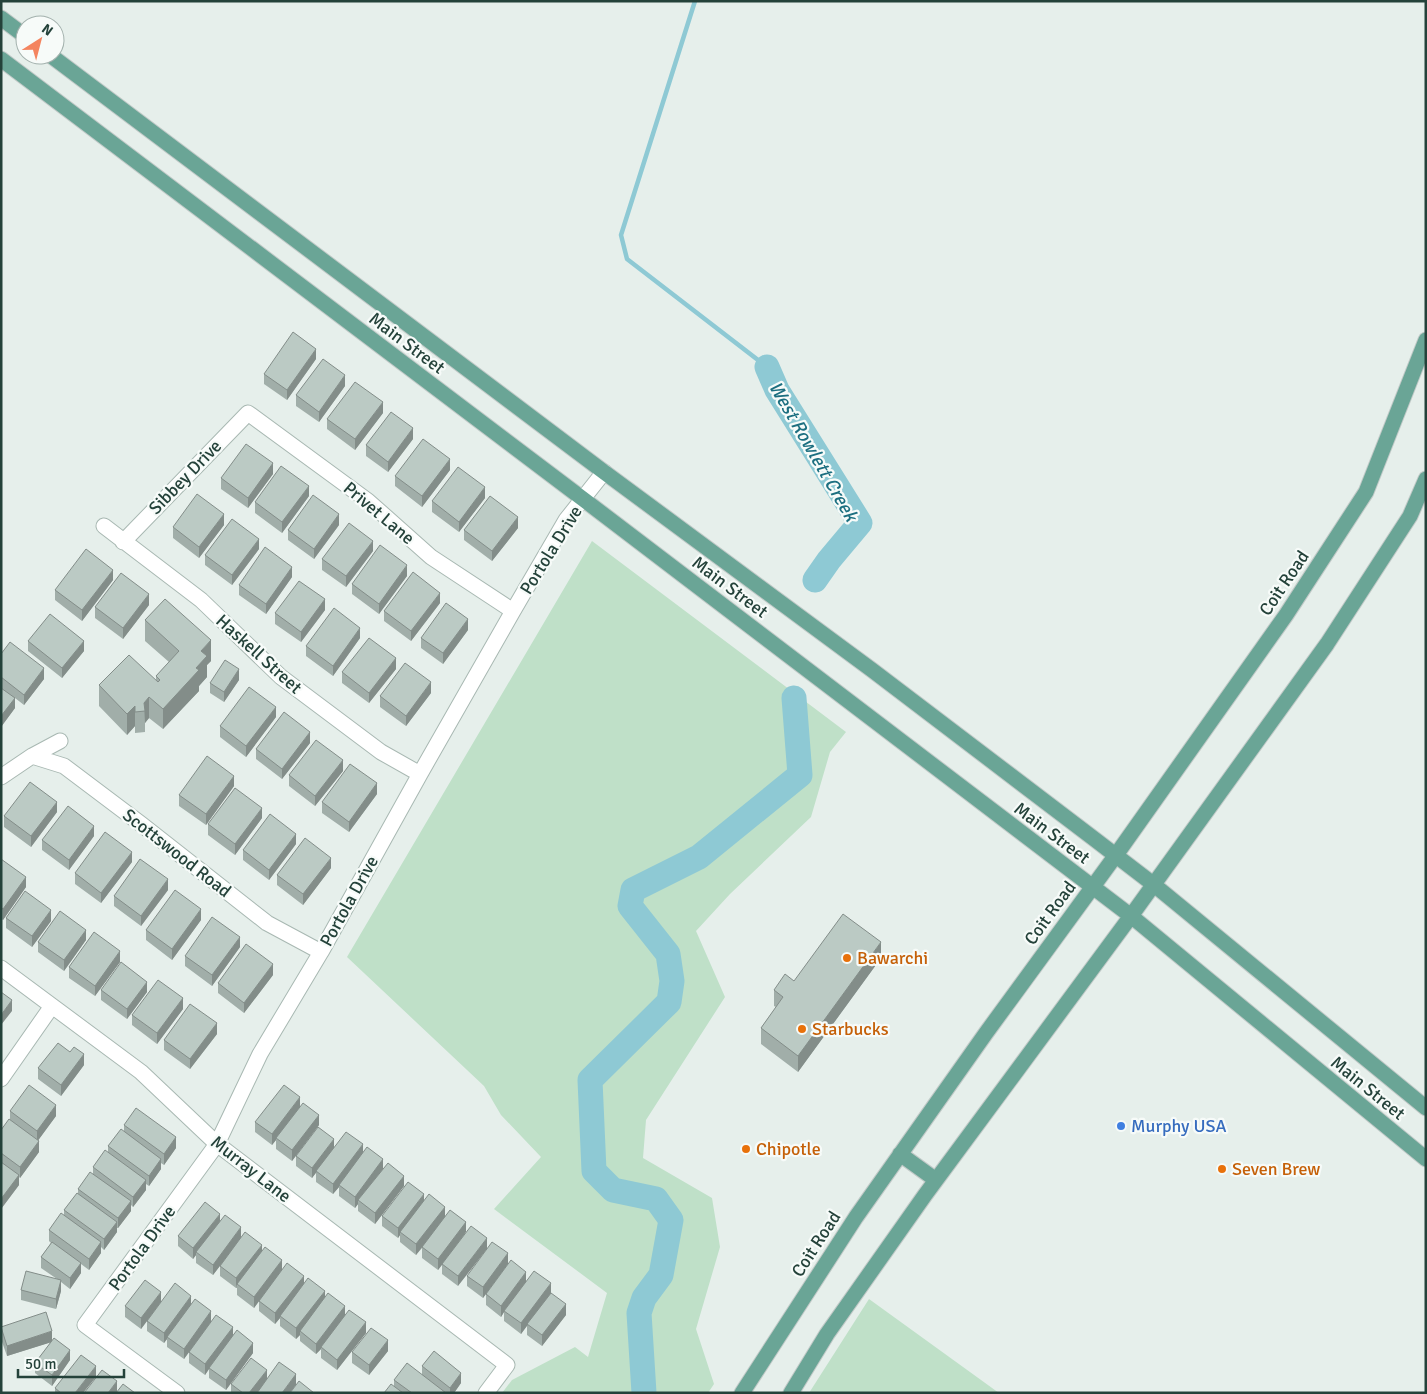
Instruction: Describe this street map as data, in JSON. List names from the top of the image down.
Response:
{
  "streets": {
    "main road": ["Main Street", "Coit Road"],
    "street": [
      "Sibbey Drive",
      "Privet Lane",
      "Portola Drive",
      "Haskell Street",
      "Scottswood Road",
      "Murray Lane"
    ]
  },
  "crossings": [
    ["Main Street", "Portola Drive"],
    ["Main Street", "Coit Road"],
    ["Sibbey Drive", "Privet Lane"],
    ["Sibbey Drive", "Haskell Street"],
    ["Privet Lane", "Portola Drive"],
    ["Portola Drive", "Haskell Street"],
    ["Portola Drive", "Scottswood Road"],
    ["Portola Drive", "Murray Lane"]
  ],
  "water": ["West Rowlett Creek"],
  "places": [
    "Bawarchi",
    "Starbucks",
    "Murphy USA",
    "Chipotle",
    "Seven Brew"
  ],
  "scale_bar": "50 m",
  "north": "top right"
}
